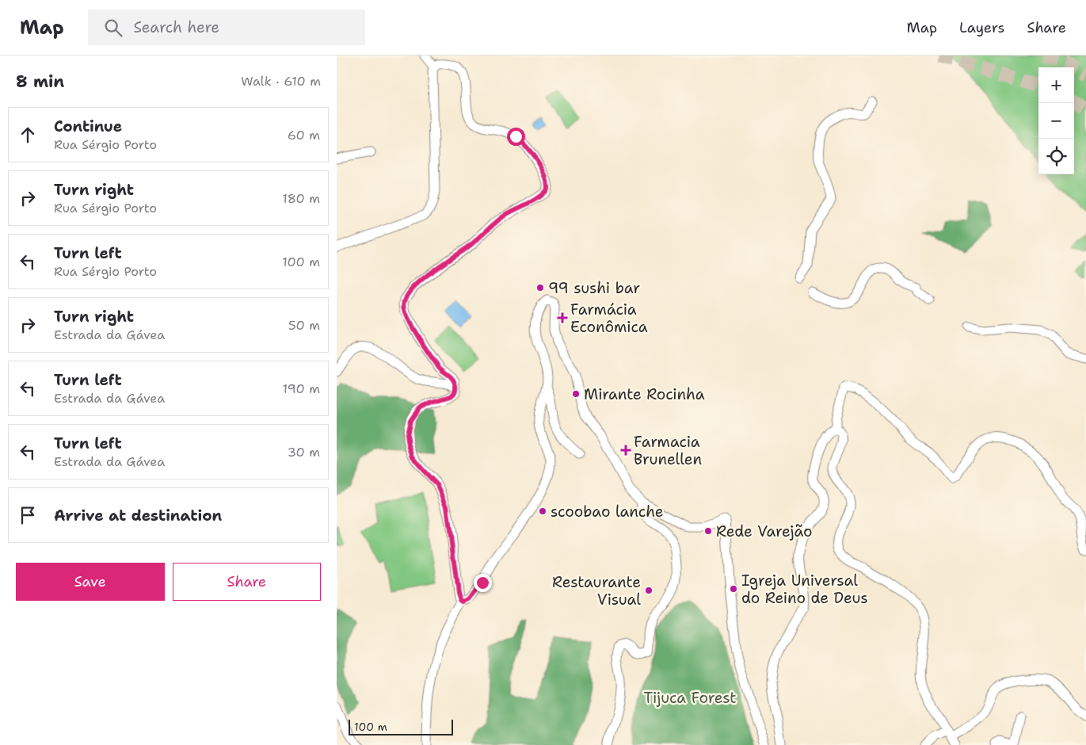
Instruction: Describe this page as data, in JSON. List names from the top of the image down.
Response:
{
  "parks": ["Tijuca Forest"],
  "places": {
    "other": [
      "99 sushi bar",
      "Mirante Rocinha",
      "scoobao lanche",
      "Rede Varejão",
      "Igreja Universal do Reino de Deus",
      "Restaurante Visual"
    ],
    "health": ["Farmácia Econômica", "Farmacia Brunellen"]
  },
  "scale_bar": "100 m",
  "page": {
    "header": "Map",
    "search": "Search here",
    "nav": ["Map", "Layers", "Share"],
    "heading": ["8 min", "Walk · 610 m"],
    "map_buttons": ["+", "−"],
    "list": [
      ["Continue", "Rua Sérgio Porto", "60 m"],
      ["Turn right", "Rua Sérgio Porto", "180 m"],
      ["Turn left", "Rua Sérgio Porto", "100 m"],
      ["Turn right", "Estrada da Gávea", "50 m"],
      ["Turn left", "Estrada da Gávea", "190 m"],
      ["Turn left", "Estrada da Gávea", "30 m"],
      "Arrive at destination"
    ],
    "buttons": ["Save", "Share"],
    "scale": "100 m"
  }
}
